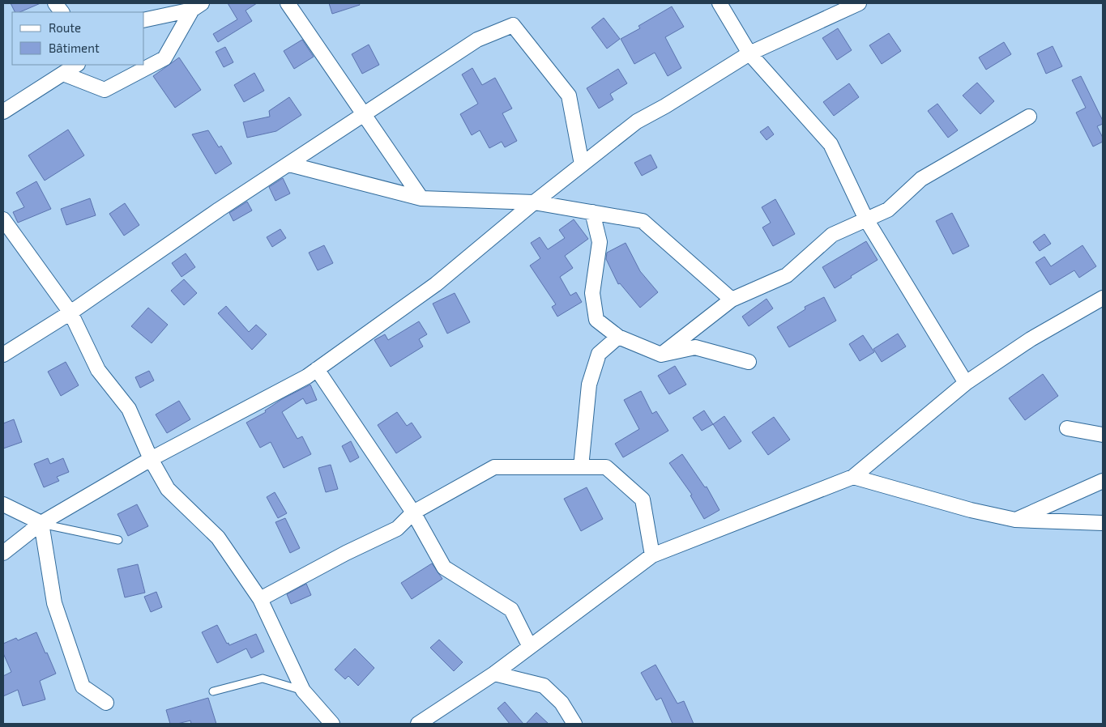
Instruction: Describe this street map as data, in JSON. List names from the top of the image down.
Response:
{
  "legend": ["Route", "Bâtiment"]
}
